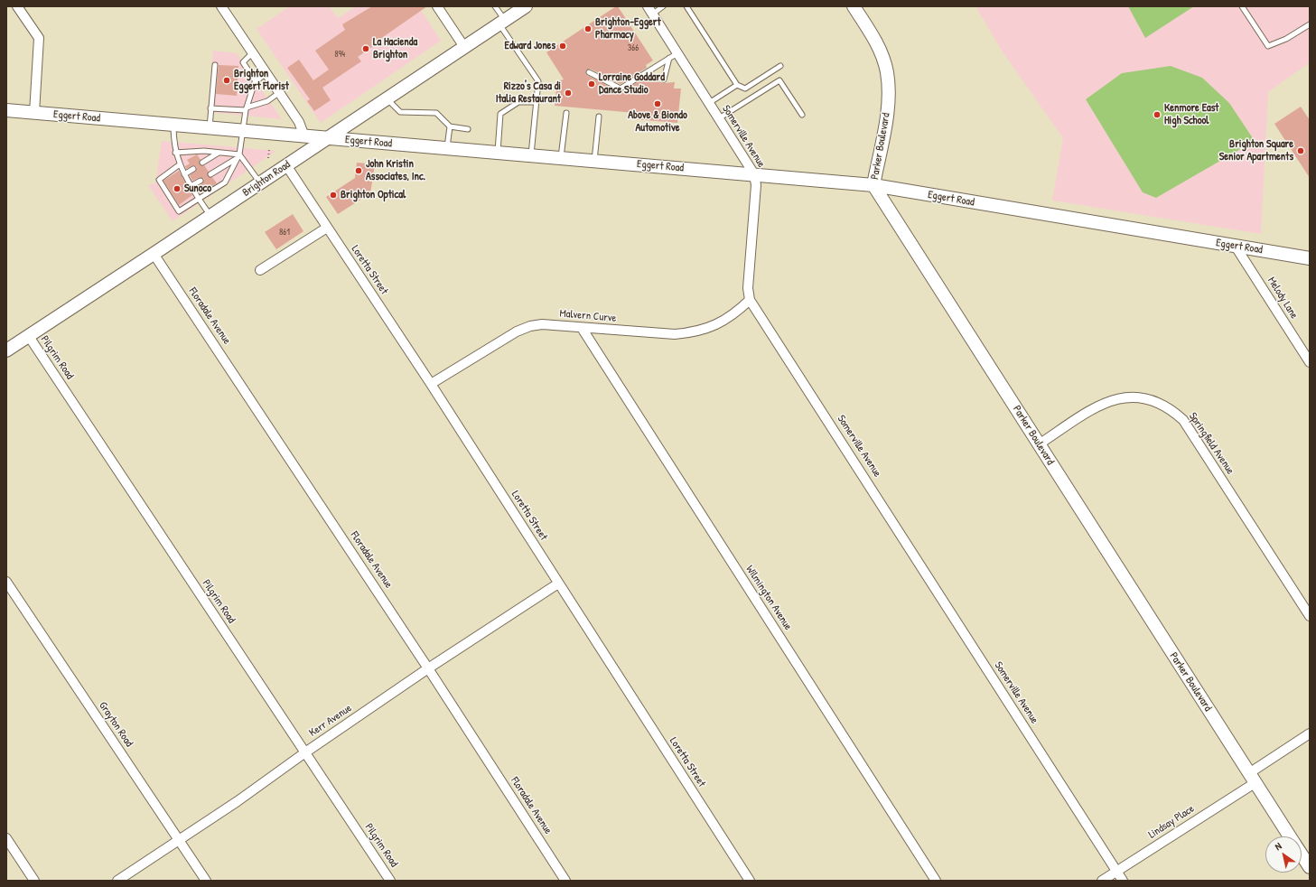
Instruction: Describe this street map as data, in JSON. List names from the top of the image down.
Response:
{
  "streets": {
    "street": [
      "Eggert Road",
      "Somerville Avenue",
      "Parker Boulevard",
      "Brighton Road",
      "Loretta Street",
      "Melody Lane",
      "Floradale Avenue",
      "Malvern Curve",
      "Pilgrim Road",
      "Springfield Avenue",
      "Wilmington Avenue",
      "Kerr Avenue",
      "Grayton Road",
      "Lindsay Place"
    ]
  },
  "crossings": [
    ["Eggert Road", "Somerville Avenue"],
    ["Eggert Road", "Parker Boulevard"],
    ["Eggert Road", "Brighton Road"],
    ["Eggert Road", "Melody Lane"],
    ["Somerville Avenue", "Malvern Curve"],
    ["Somerville Avenue", "Lindsay Place"],
    ["Parker Boulevard", "Springfield Avenue"],
    ["Parker Boulevard", "Lindsay Place"],
    ["Brighton Road", "Loretta Street"],
    ["Brighton Road", "Floradale Avenue"],
    ["Brighton Road", "Pilgrim Road"],
    ["Loretta Street", "Malvern Curve"],
    ["Loretta Street", "Kerr Avenue"],
    ["Floradale Avenue", "Kerr Avenue"],
    ["Malvern Curve", "Wilmington Avenue"],
    ["Pilgrim Road", "Kerr Avenue"],
    ["Kerr Avenue", "Grayton Road"]
  ],
  "places": [
    "Brighton-Eggert Pharmacy",
    "Edward Jones",
    "La Hacienda Brighton",
    "Brighton Eggert Florist",
    "Lorraine Goddard Dance Studio",
    "Rizzo's Casa di Italia Restaurant",
    "Above & Biondo Automotive",
    "Kenmore East High School",
    "Brighton Square Senior Apartments",
    "John Kristin Associates, Inc.",
    "Sunoco",
    "Brighton Optical"
  ],
  "house_numbers": ["366", "894", "861"],
  "north": "top left"
}
